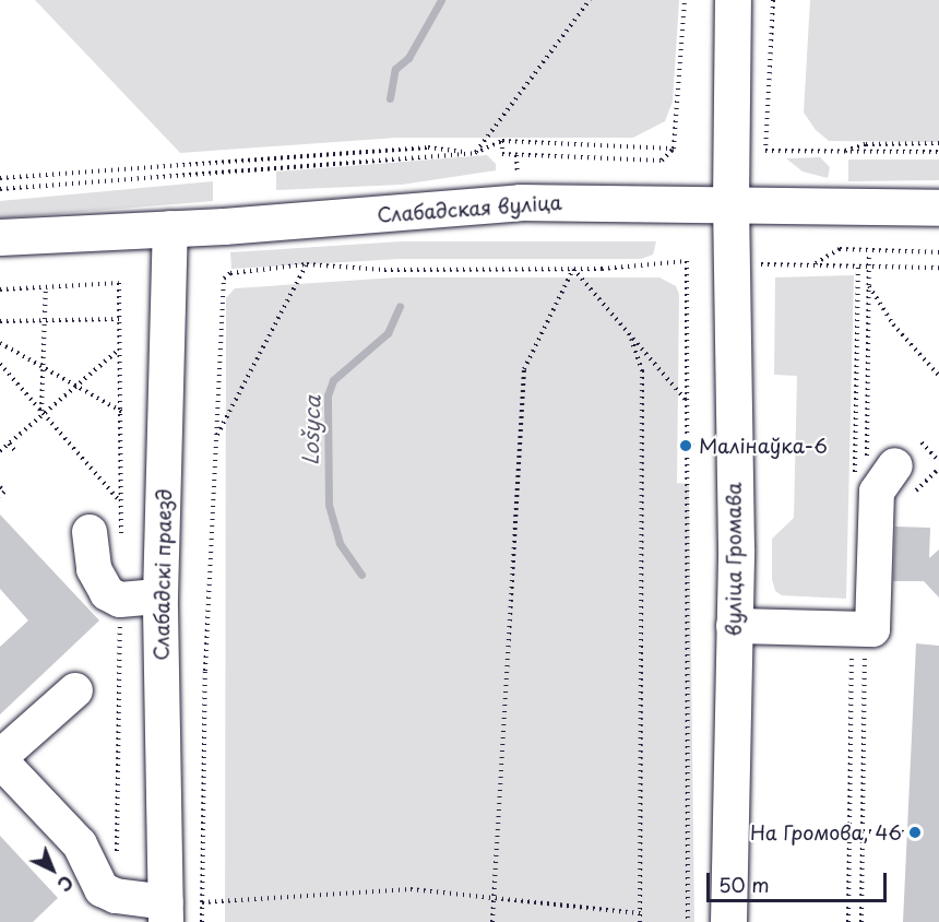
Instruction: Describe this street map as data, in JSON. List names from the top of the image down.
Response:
{
  "streets": {
    "main road": ["Слабадская вуліца", "вуліца Громава"],
    "street": ["Слабадскі праезд"]
  },
  "crossings": [
    ["Слабадская вуліца", "вуліца Громава"],
    ["Слабадская вуліца", "Слабадскі праезд"]
  ],
  "water": ["Lošyca"],
  "places": ["Малінаўка-6", "На Громова, 46"],
  "scale_bar": "50 m",
  "north": "bottom right"
}
